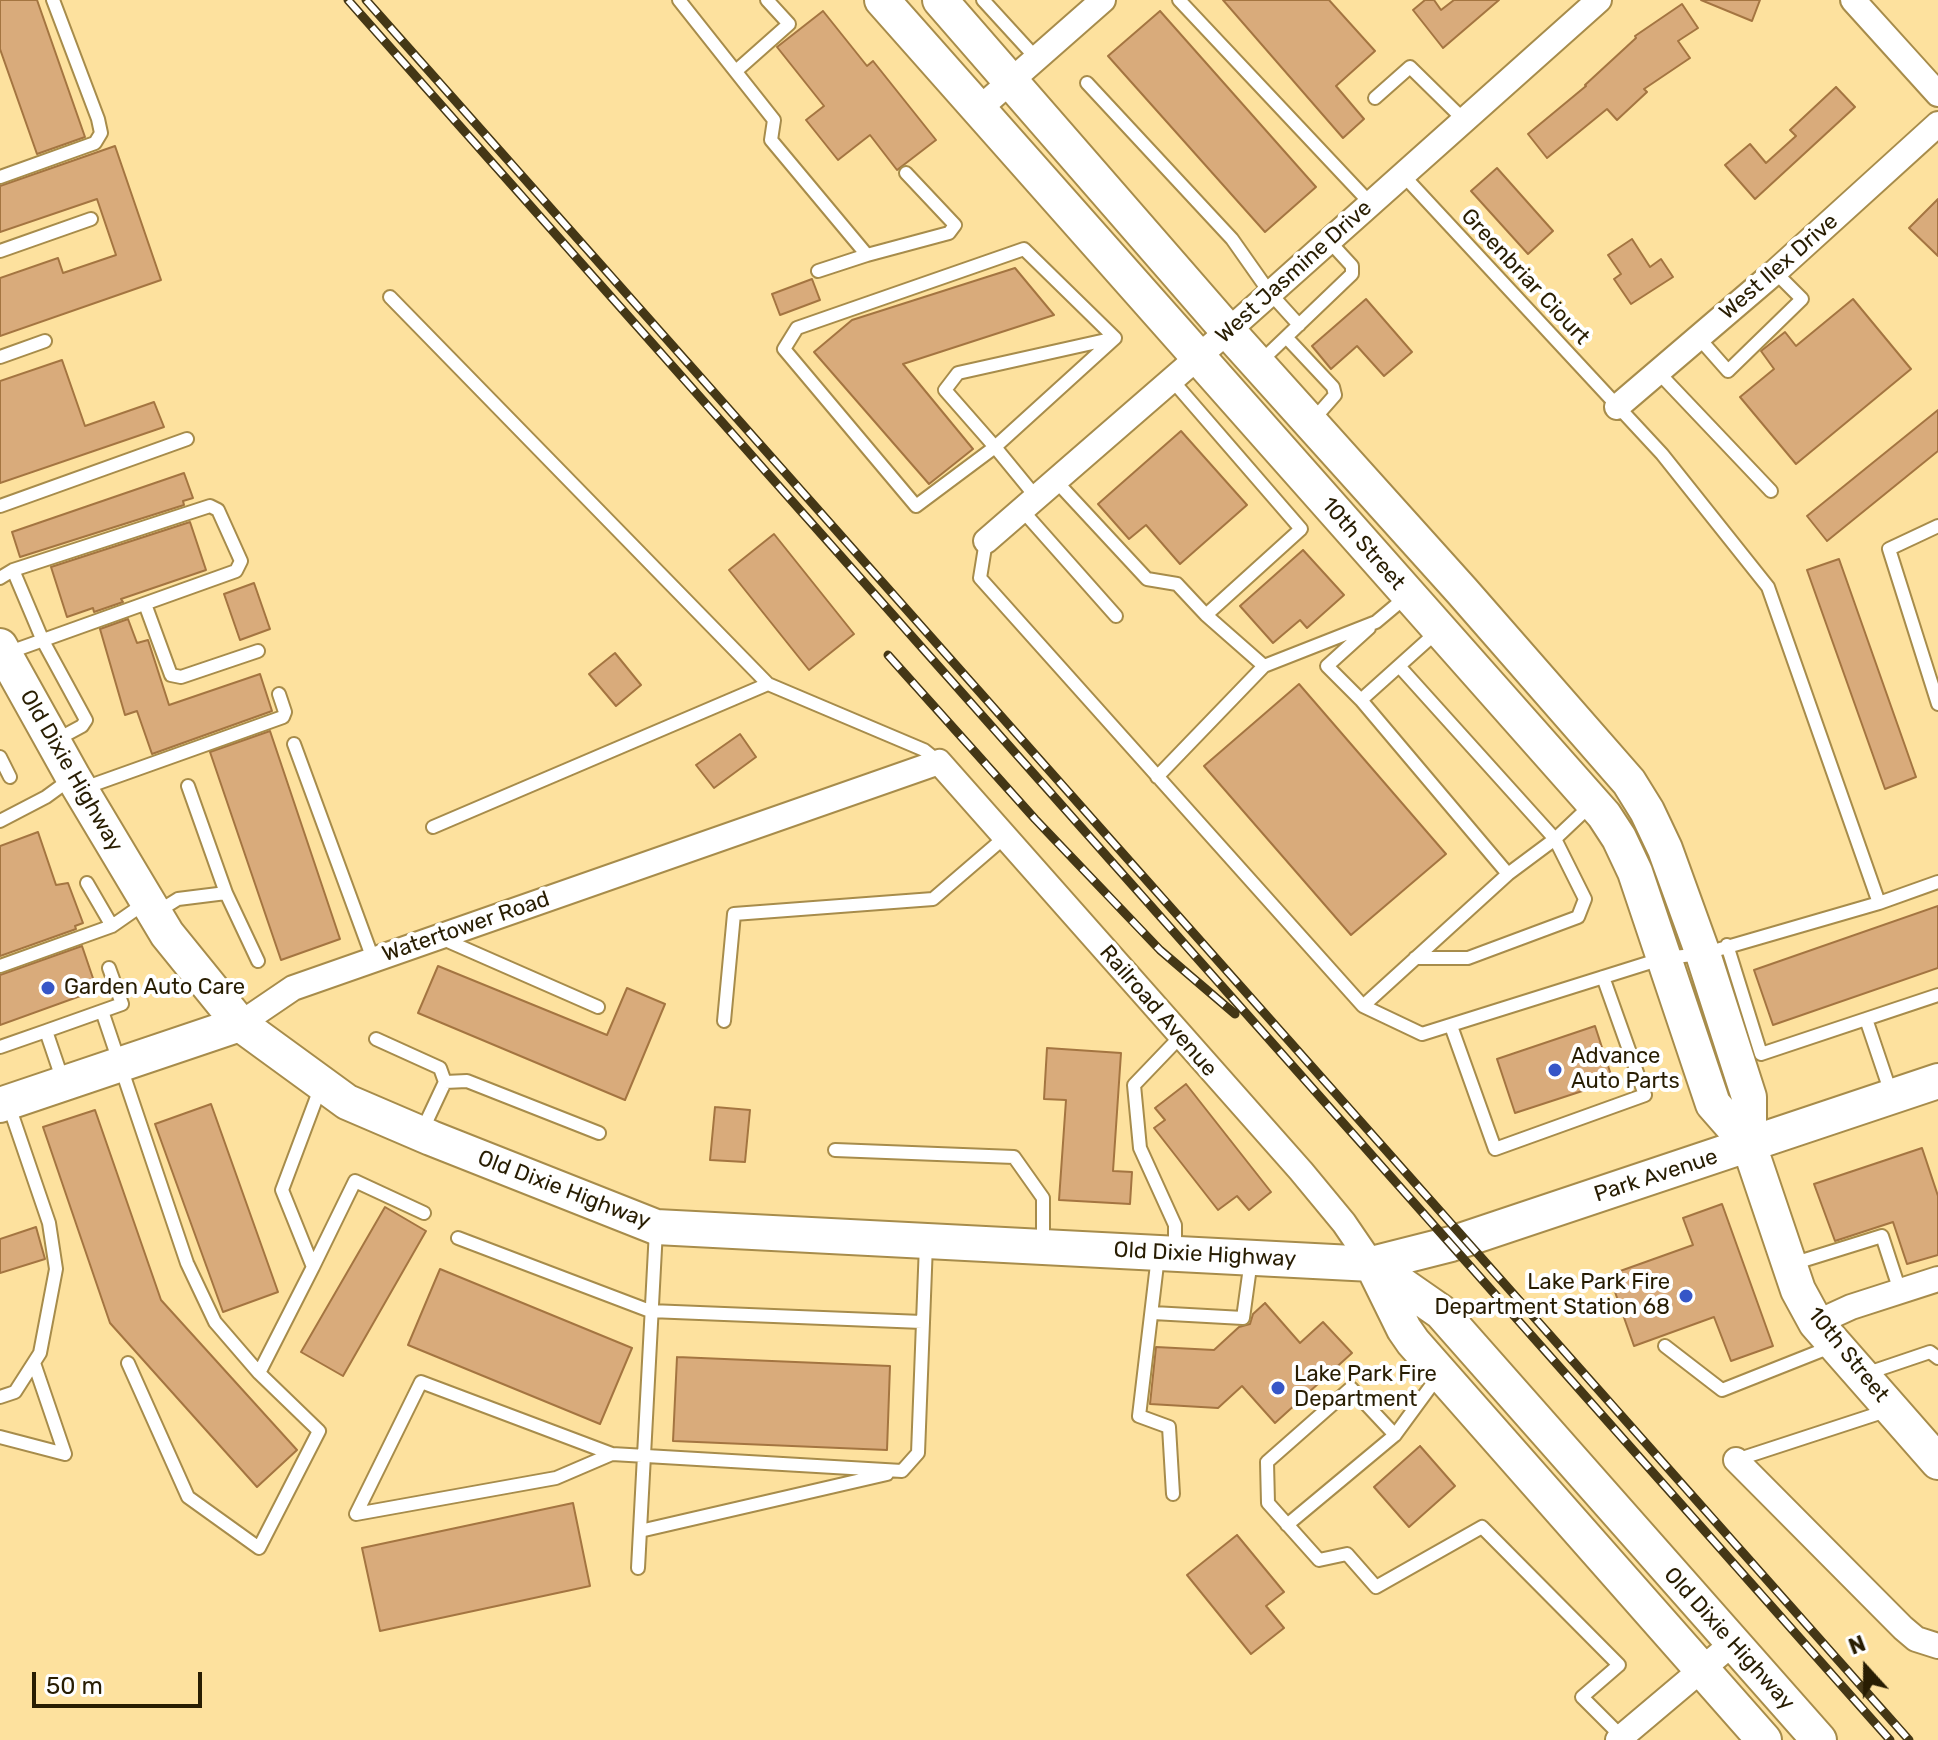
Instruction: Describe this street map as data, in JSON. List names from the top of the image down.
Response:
{
  "streets": {
    "main road": [
      "10th Street",
      "Old Dixie Highway",
      "Watertower Road",
      "Park Avenue"
    ],
    "street": ["West Ilex Drive", "West Jasmine Drive", "Railroad Avenue"],
    "lane": ["Greenbriar Ciourt"]
  },
  "crossings": [
    ["West Ilex Drive", "Greenbriar Ciourt"],
    ["West Jasmine Drive", "Greenbriar Ciourt"],
    ["West Jasmine Drive", "10th Street"],
    ["10th Street", "Park Avenue"],
    ["Old Dixie Highway", "Watertower Road"],
    ["Old Dixie Highway", "Railroad Avenue"],
    ["Old Dixie Highway", "Park Avenue"],
    ["Watertower Road", "Railroad Avenue"],
    ["Railroad Avenue", "Park Avenue"]
  ],
  "places": [
    "Garden Auto Care",
    "Advance Auto Parts",
    "Lake Park Fire Department Station 68",
    "Lake Park Fire Department"
  ],
  "scale_bar": "50 m",
  "north": "top"
}
